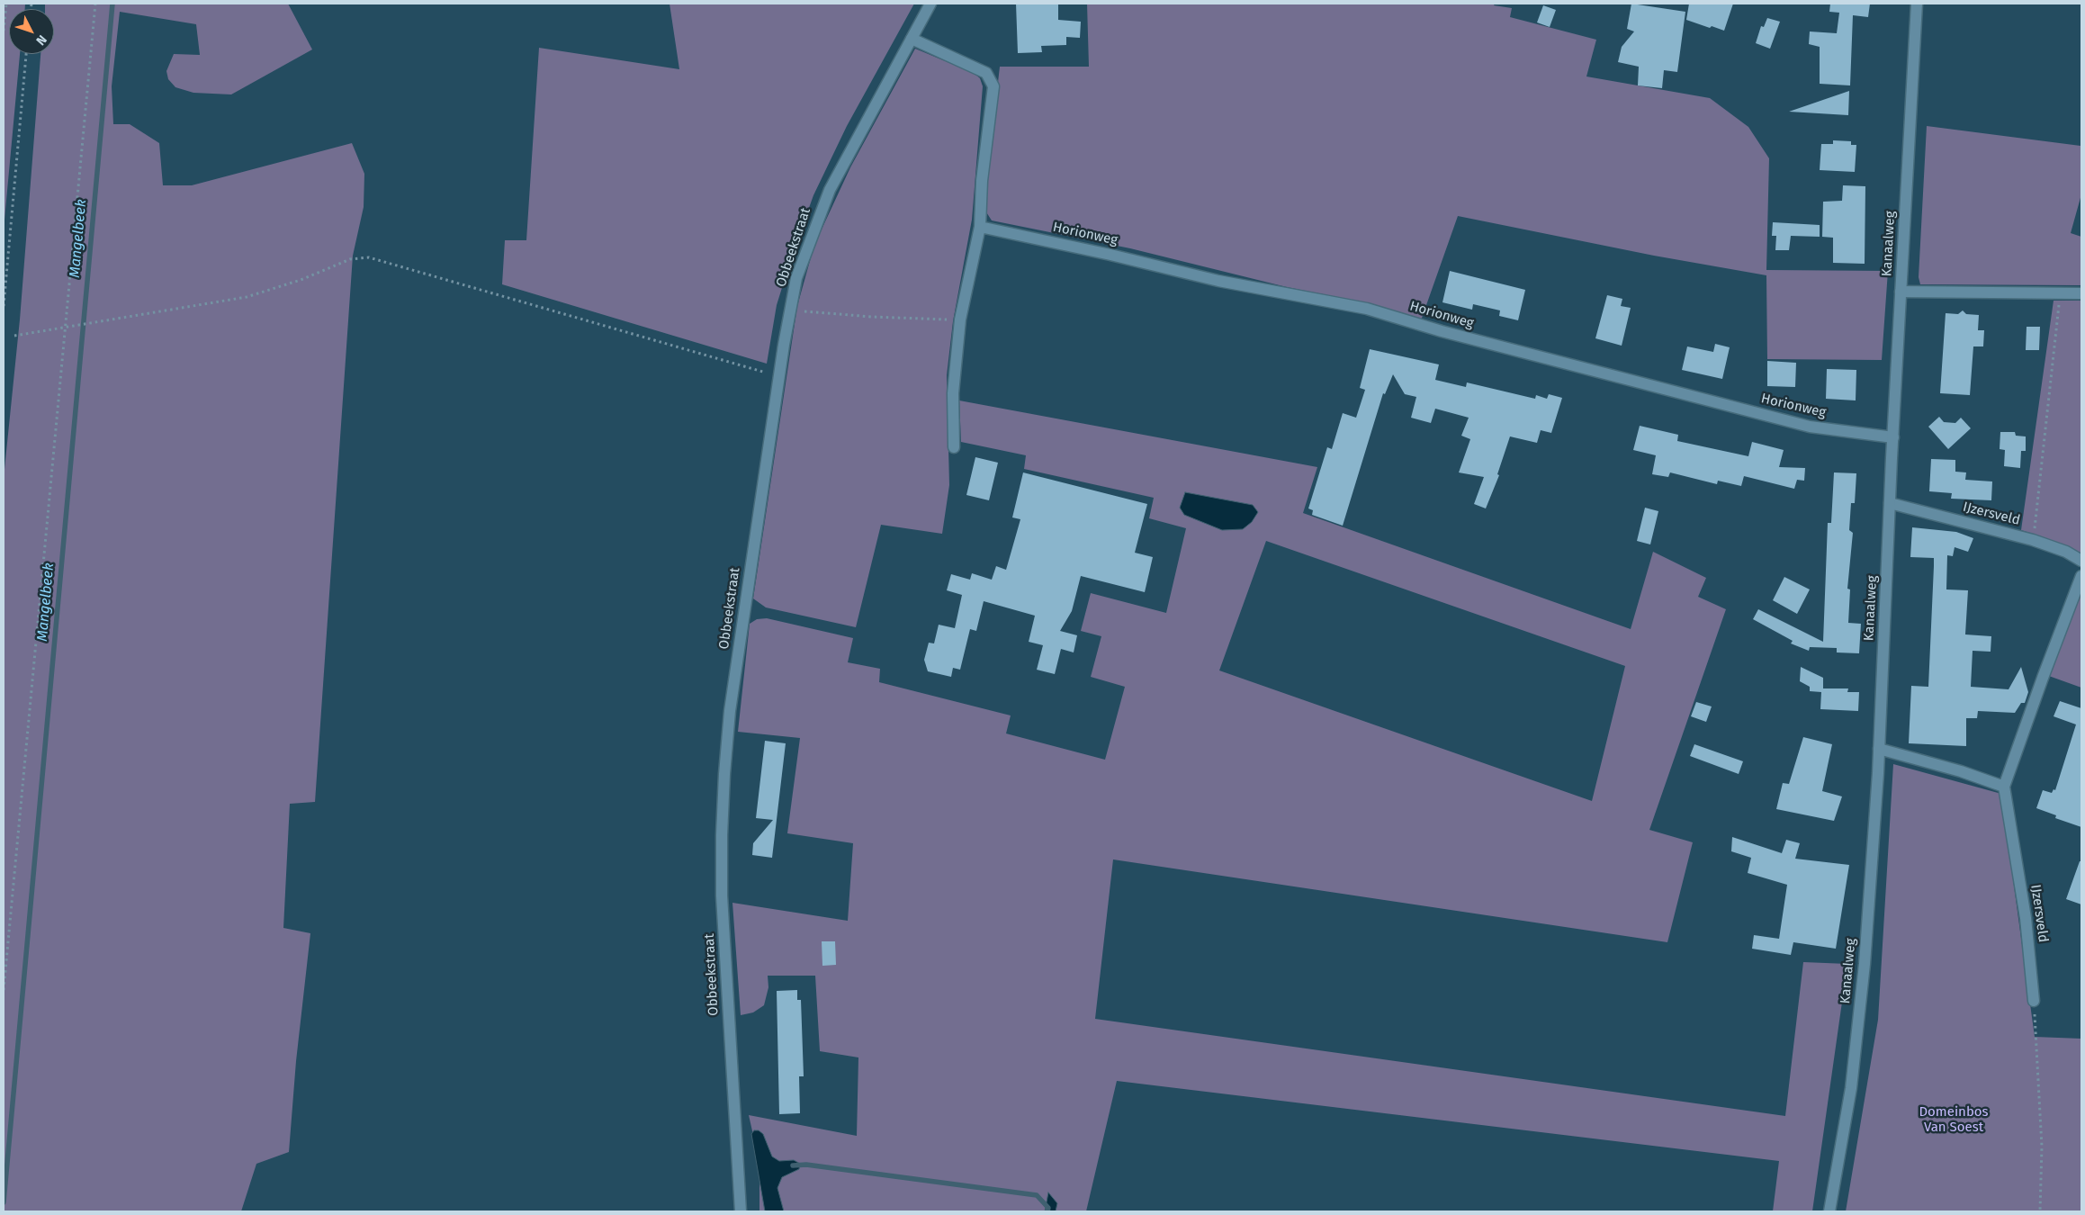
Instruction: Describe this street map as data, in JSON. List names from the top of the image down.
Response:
{
  "streets": {
    "street": [
      "Horionweg",
      "Kanaalweg",
      "Obbeekstraat",
      "IJzersveld"
    ]
  },
  "crossings": [
    ["Horionweg", "Kanaalweg"],
    ["Kanaalweg", "IJzersveld"]
  ],
  "water": ["Mangelbeek"],
  "parks": ["Domeinbos Van Soest"],
  "north": "bottom right"
}
